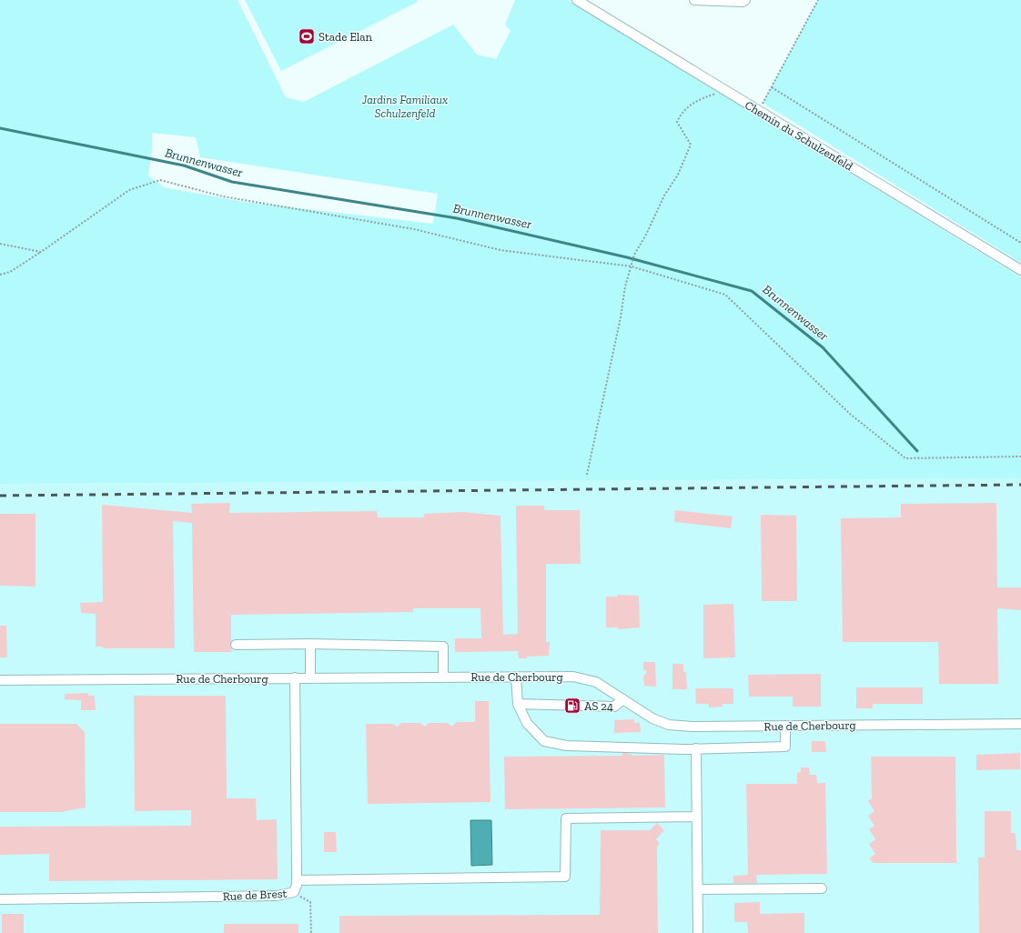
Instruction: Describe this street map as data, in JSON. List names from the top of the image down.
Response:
{
  "streets": {
    "street": ["Chemin du Schulzenfeld", "Rue de Cherbourg", "Rue de Brest"]
  },
  "crossings": [
    ["Rue de Cherbourg", "Rue de Brest"]
  ],
  "water": ["Brunnenwasser"],
  "parks": ["Jardins Familiaux Schulzenfeld"],
  "places": {
    "sports": ["Stade Elan"],
    "fuel station": ["AS 24"]
  }
}
